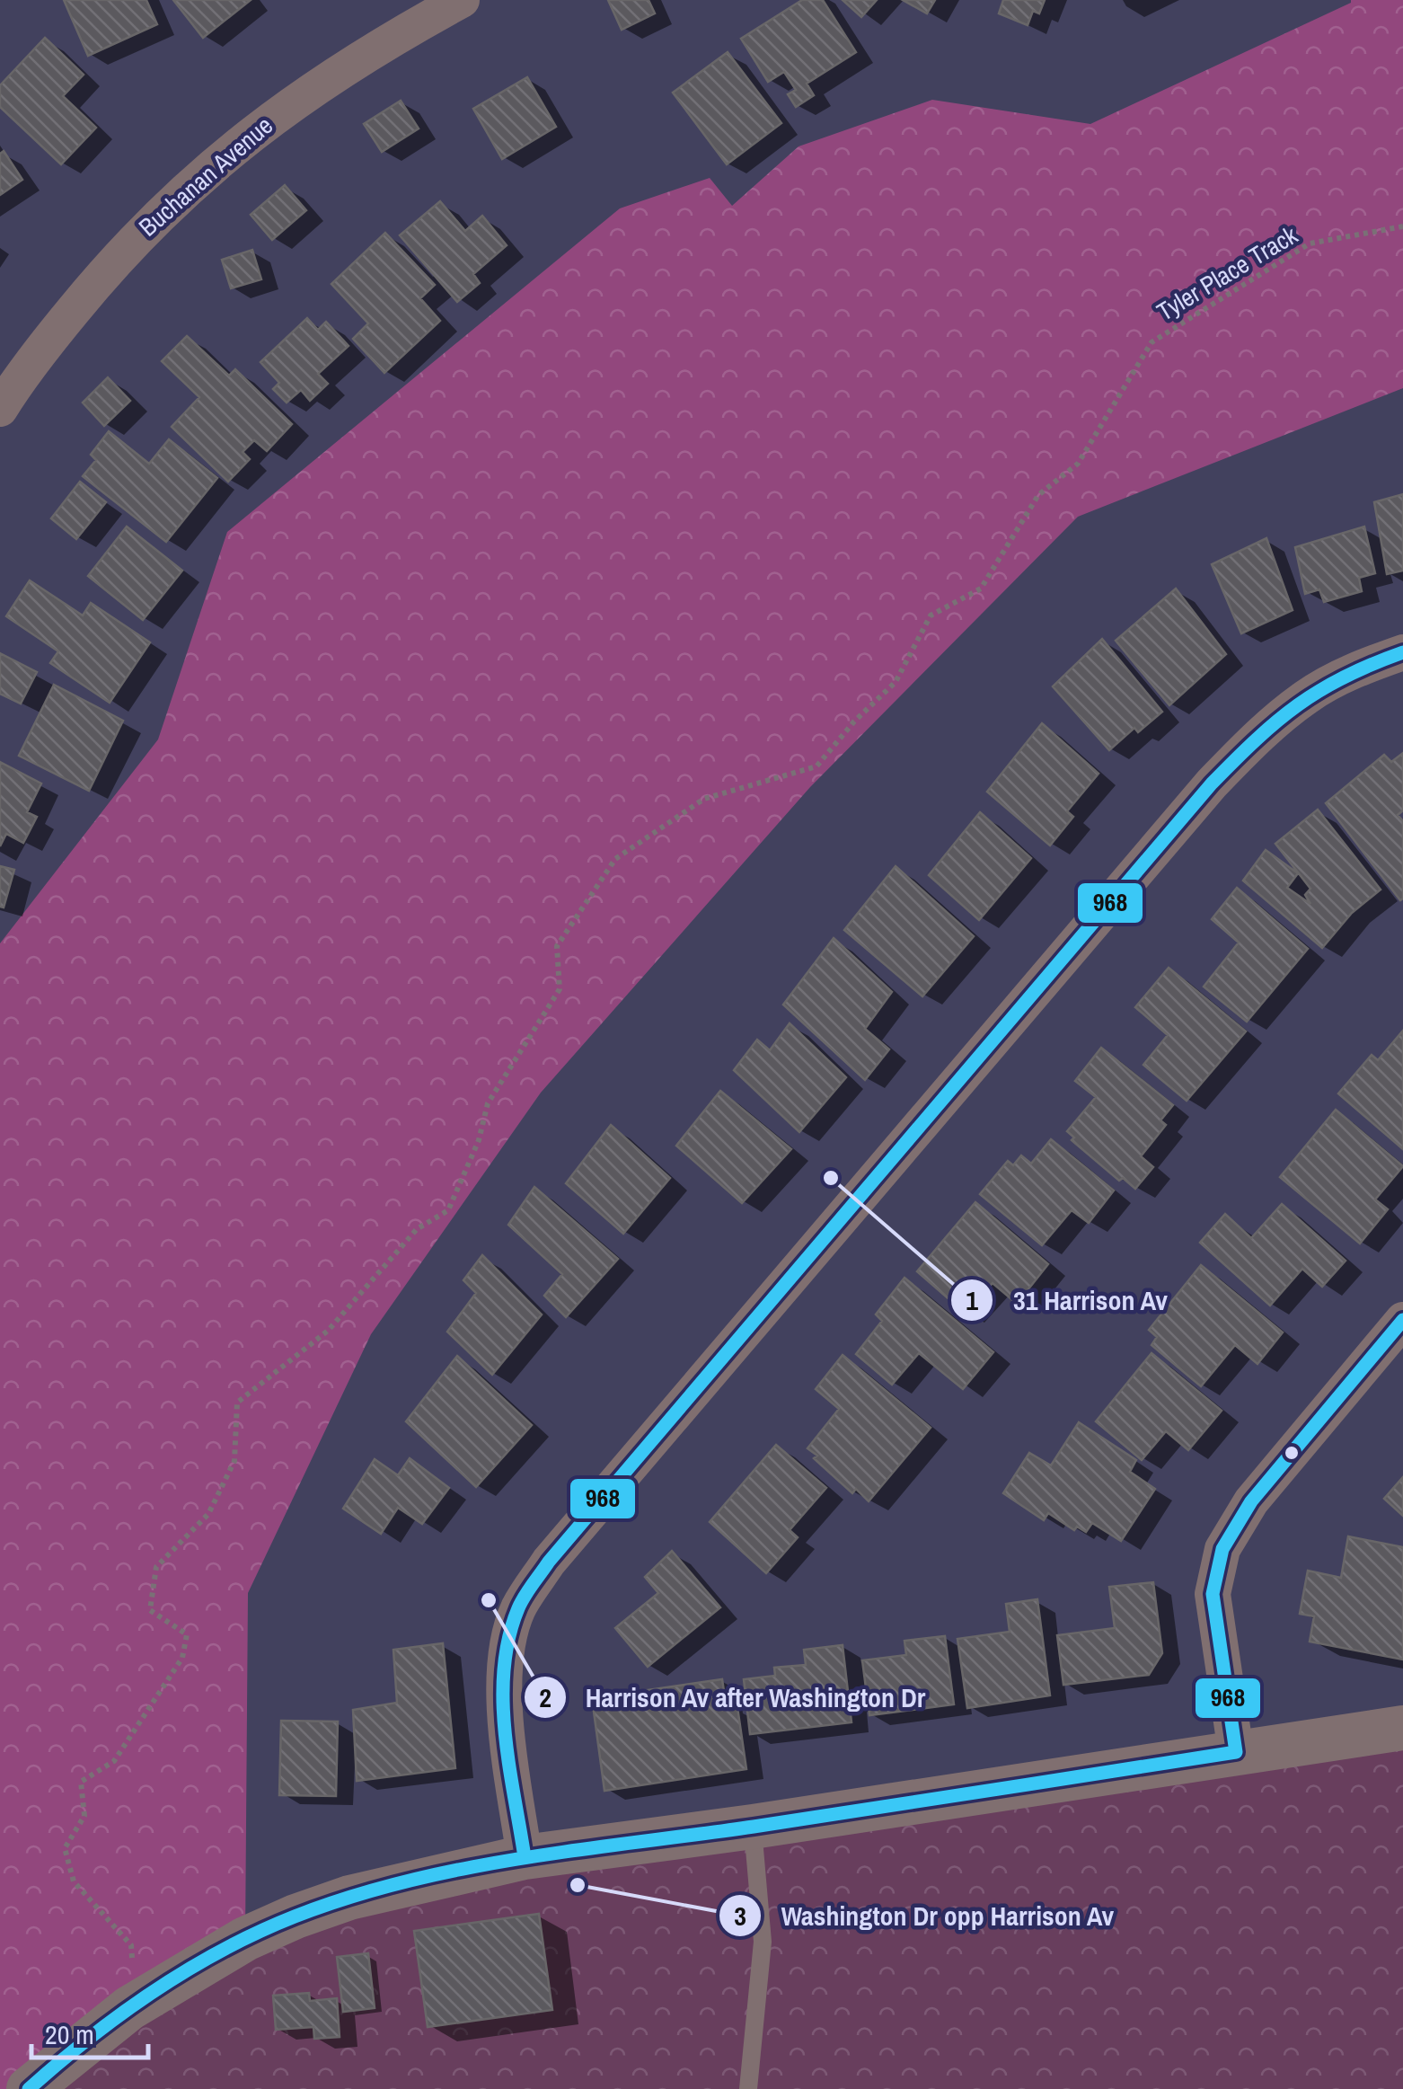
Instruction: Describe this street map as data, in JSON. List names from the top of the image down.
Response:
{
  "streets": {
    "street": ["Buchanan Avenue"],
    "path": ["Tyler Place Track"]
  },
  "places": ["31 Harrison Av", "Harrison Av after Washington Dr", "Washington Dr opp Harrison Av"],
  "lines": ["transit line 968"],
  "scale_bar": "20 m"
}
